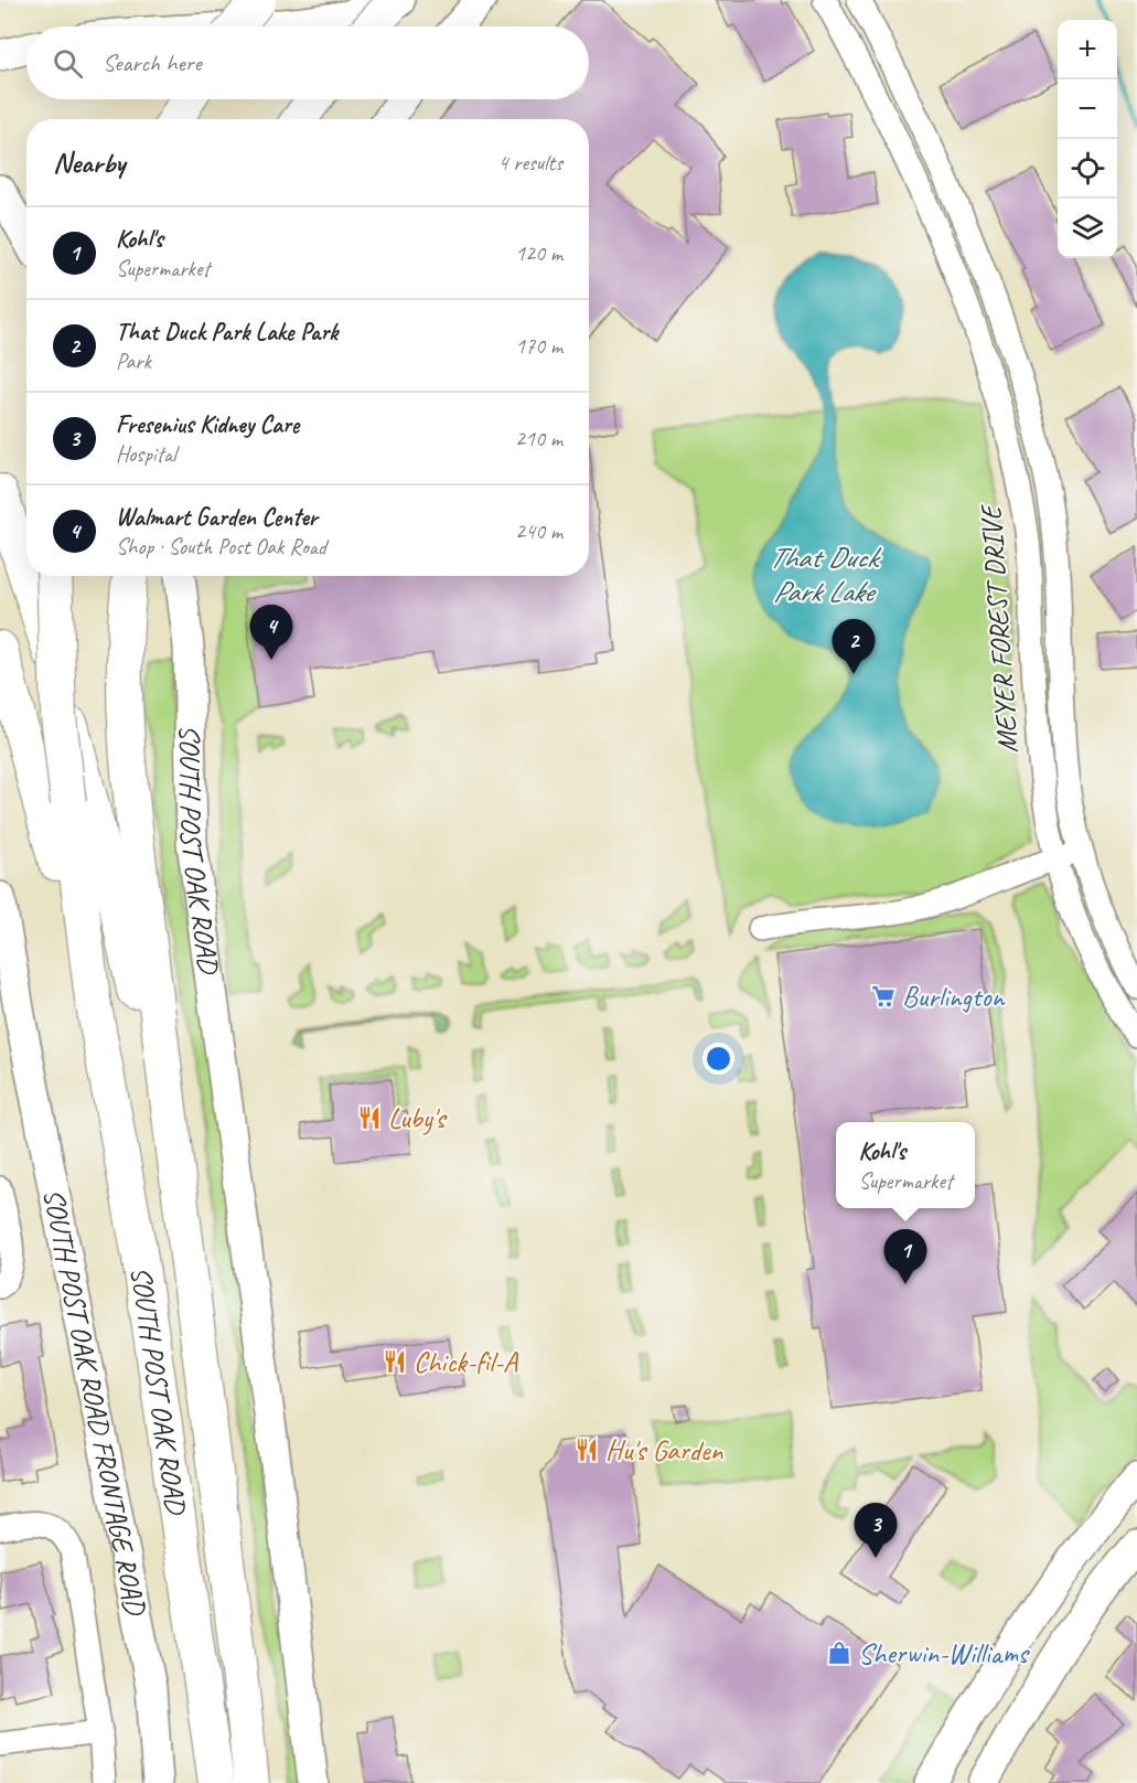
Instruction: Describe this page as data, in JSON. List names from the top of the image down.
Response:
{
  "streets": {
    "highway": ["SOUTH POST OAK ROAD"],
    "main road": ["SOUTH POST OAK ROAD FRONTAGE ROAD"],
    "street": ["MEYER FOREST DRIVE"]
  },
  "water": ["That Duck Park Lake"],
  "places": {
    "supermarket": ["Burlington"],
    "restaurant": ["Luby's", "Chick-fil-A", "Hu's Garden"],
    "shop": ["Sherwin-Williams"]
  },
  "page": {
    "map_buttons": ["+", "−"],
    "search": "Search here",
    "heading": ["Nearby", "4 results"],
    "list": [
      {
        "mark": "1",
        "name": "Kohl's",
        "note": "Supermarket",
        "value": "120 m"
      },
      {
        "mark": "2",
        "name": "That Duck Park Lake Park",
        "note": "Park",
        "value": "170 m"
      },
      {
        "mark": "3",
        "name": "Fresenius Kidney Care",
        "note": "Hospital",
        "value": "210 m"
      },
      {
        "mark": "4",
        "name": "Walmart Garden Center",
        "note": "Shop · South Post Oak Road",
        "value": "240 m"
      }
    ],
    "pins": [
      "4",
      "2",
      "1",
      "3"
    ],
    "popup": ["Kohl's", "Supermarket"]
  }
}
